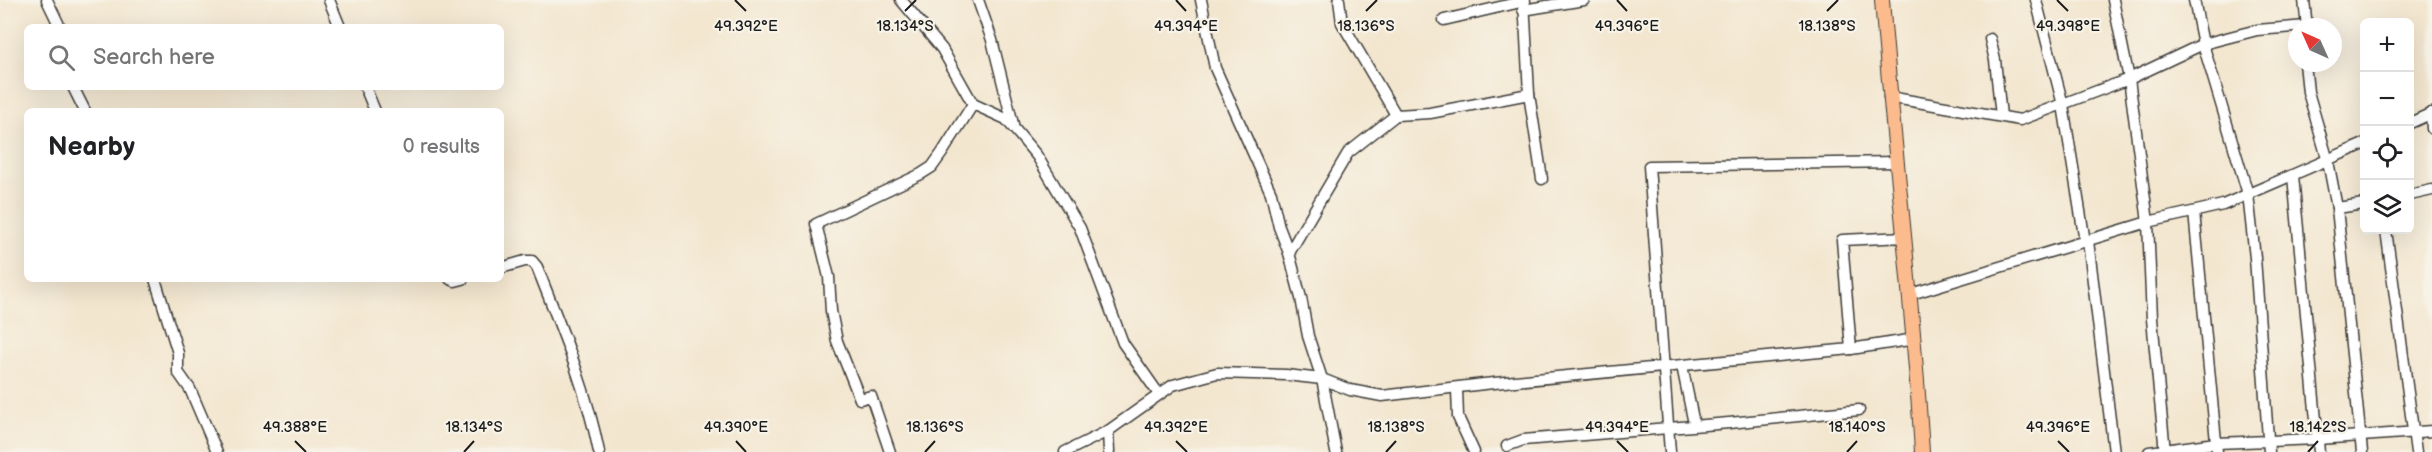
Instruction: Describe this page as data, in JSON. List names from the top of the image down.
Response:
{
  "north": "top left",
  "page": {
    "map_buttons": ["+", "−"],
    "search": "Search here",
    "heading": ["Nearby", "0 results"]
  },
  "coordinates": [
    "49.392°E",
    "18.134°S",
    "49.394°E",
    "18.136°S",
    "49.396°E",
    "18.138°S",
    "49.398°E",
    "49.388°E",
    "49.390°E",
    "18.140°S",
    "18.142°S"
  ]
}
